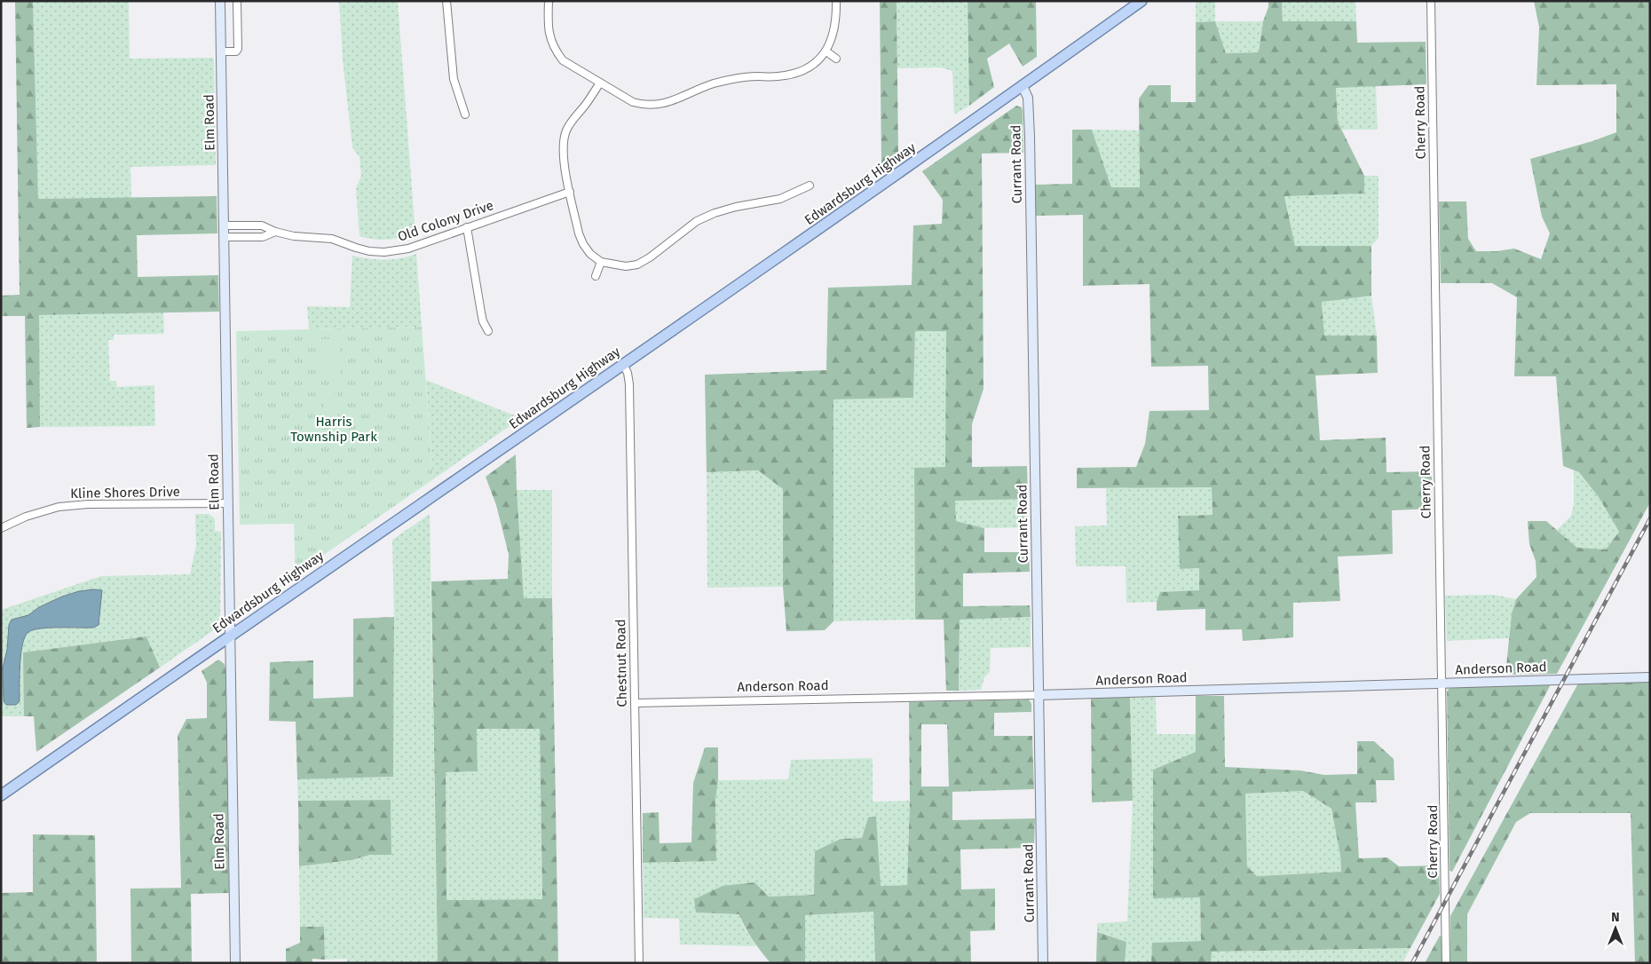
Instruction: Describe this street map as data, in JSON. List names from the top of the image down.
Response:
{
  "streets": {
    "main road": ["Edwardsburg Highway"],
    "street": [
      "Elm Road",
      "Cherry Road",
      "Currant Road",
      "Old Colony Drive",
      "Kline Shores Drive",
      "Chestnut Road",
      "Anderson Road"
    ]
  },
  "crossings": [
    ["Elm Road", "Edwardsburg Highway"],
    ["Elm Road", "Old Colony Drive"],
    ["Elm Road", "Kline Shores Drive"],
    ["Cherry Road", "Anderson Road"],
    ["Currant Road", "Edwardsburg Highway"],
    ["Currant Road", "Anderson Road"],
    ["Edwardsburg Highway", "Chestnut Road"],
    ["Chestnut Road", "Anderson Road"]
  ],
  "parks": ["Harris Township Park"],
  "north": "top"
}
